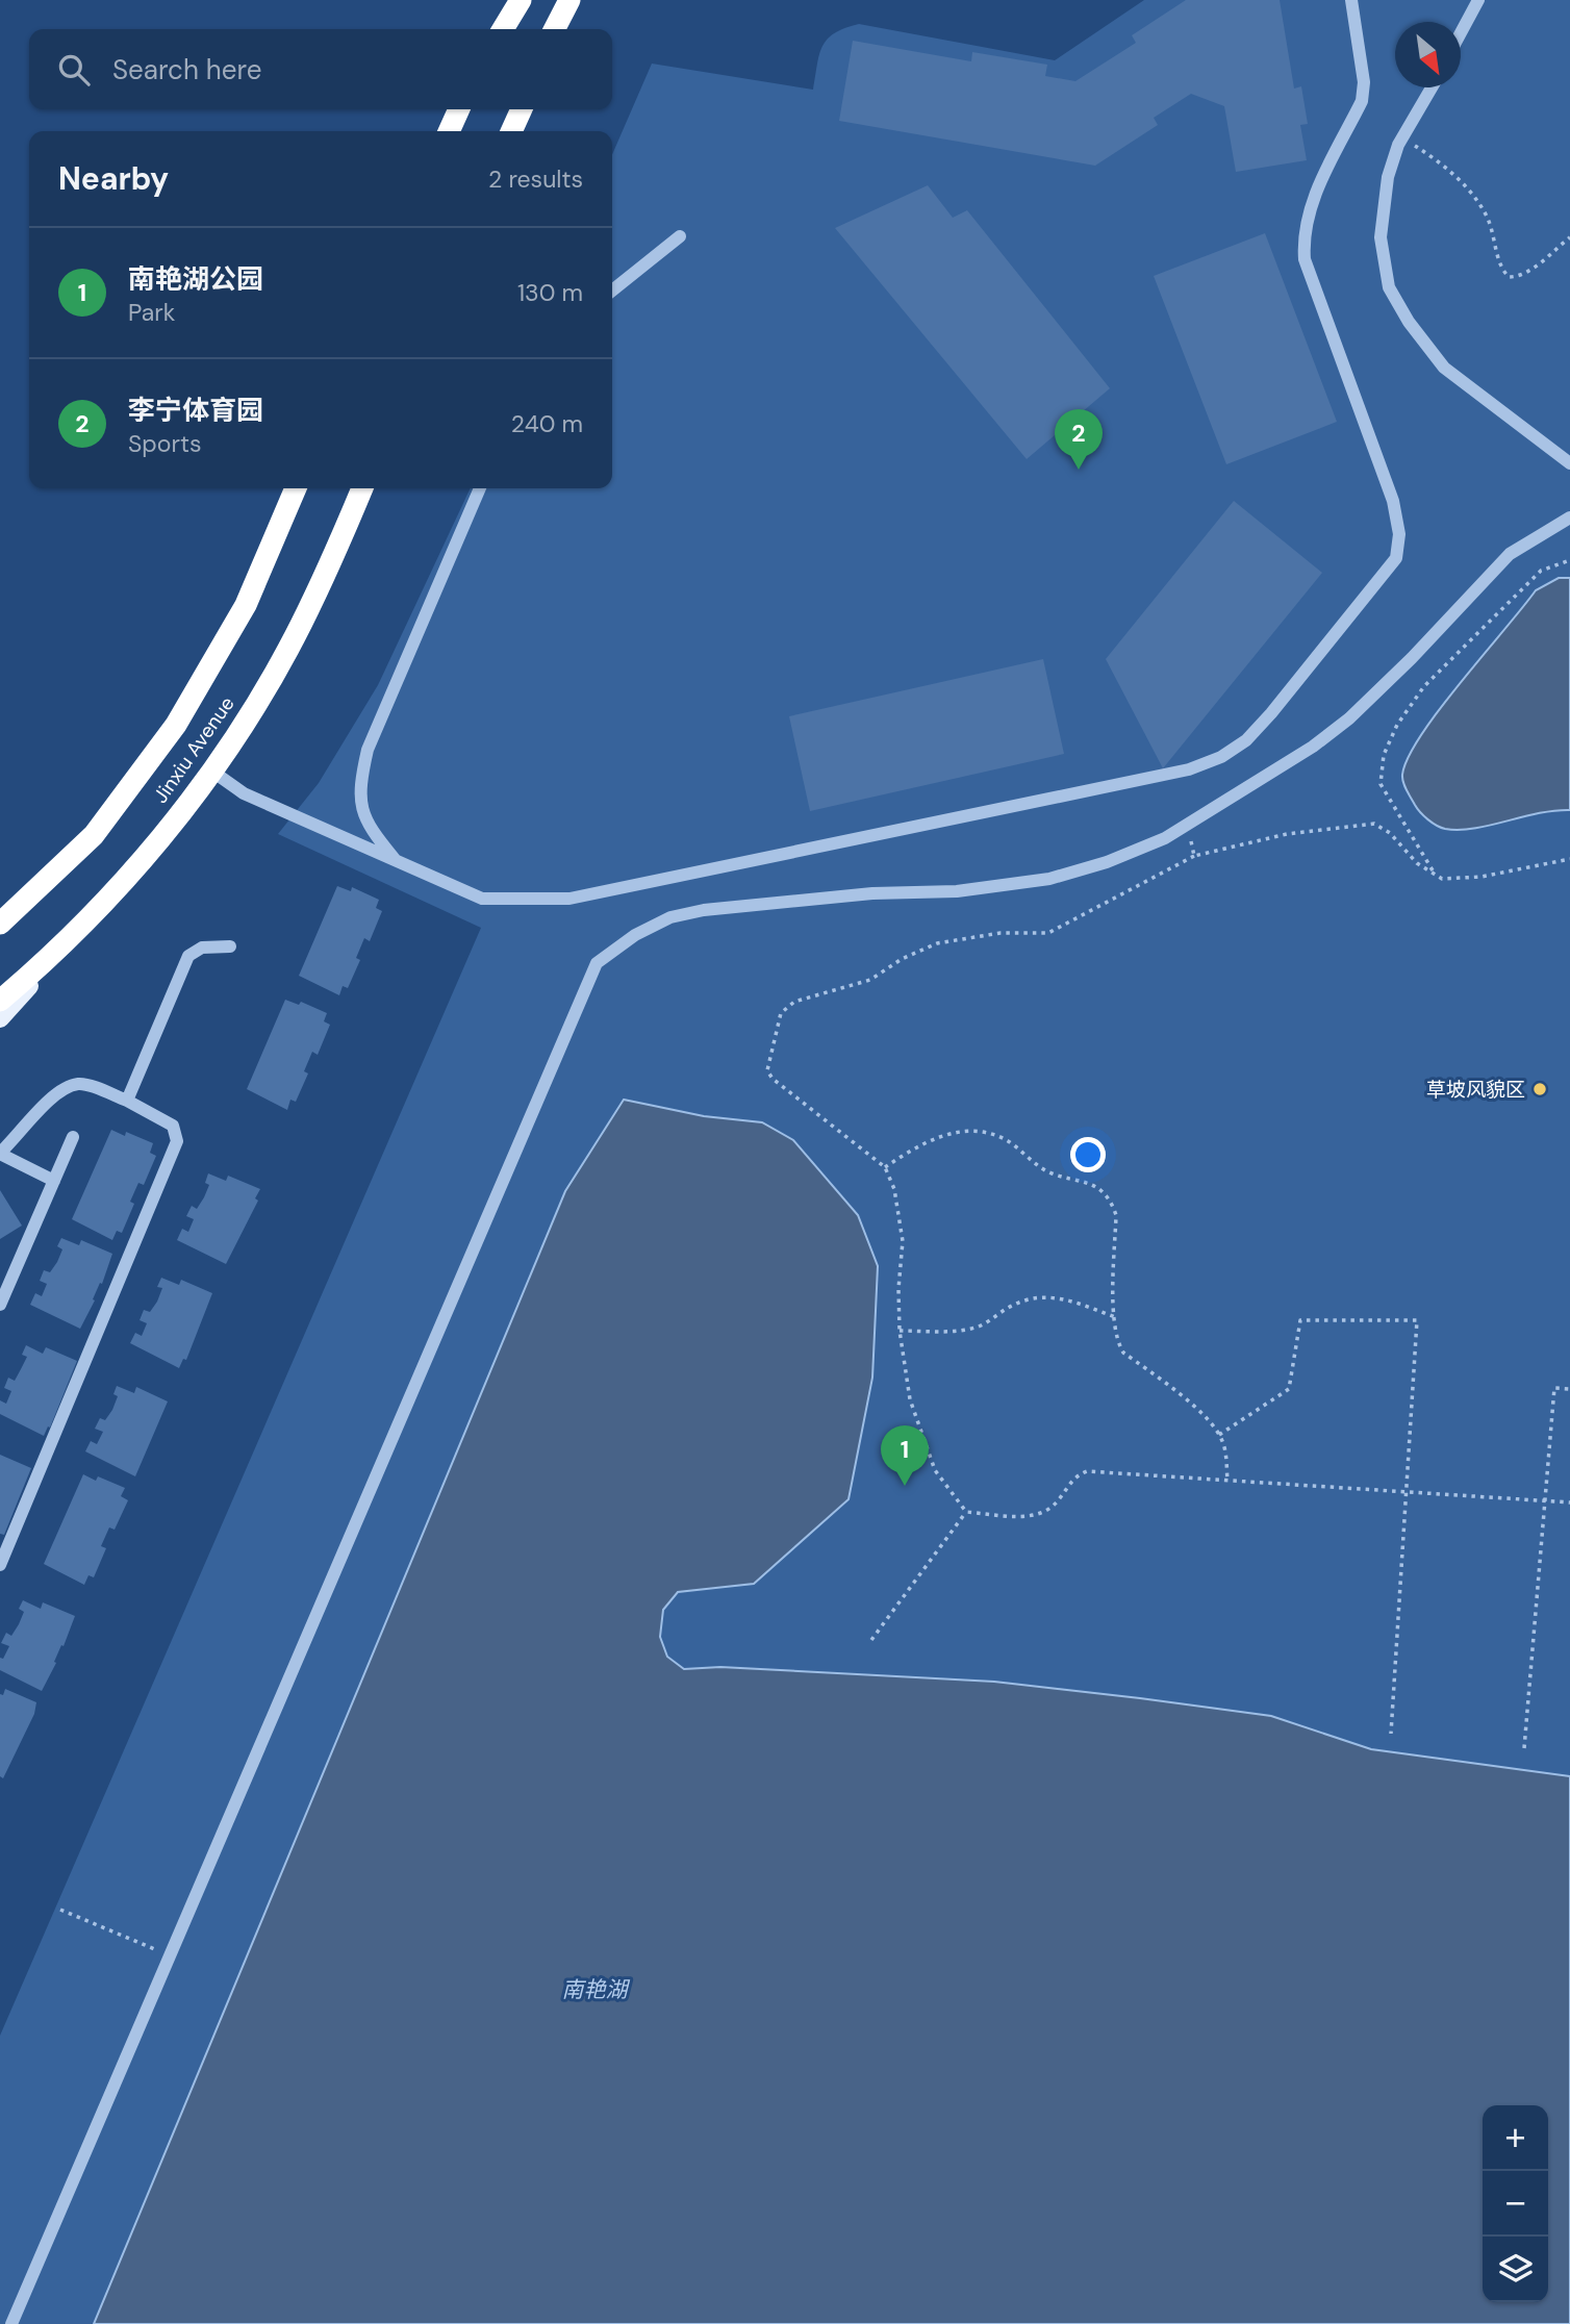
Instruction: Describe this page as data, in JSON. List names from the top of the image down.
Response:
{
  "streets": {
    "highway": ["Jinxiu Avenue"]
  },
  "water": ["南艳湖"],
  "places": ["草坡风貌区"],
  "north": "bottom right",
  "page": {
    "search": "Search here",
    "heading": ["Nearby", "2 results"],
    "list": [
      {
        "mark": "1",
        "name": "南艳湖公园",
        "note": "Park",
        "value": "130 m"
      },
      {
        "mark": "2",
        "name": "李宁体育园",
        "note": "Sports",
        "value": "240 m"
      }
    ],
    "pins": ["2", "1"],
    "map_buttons": ["+", "−"]
  }
}
